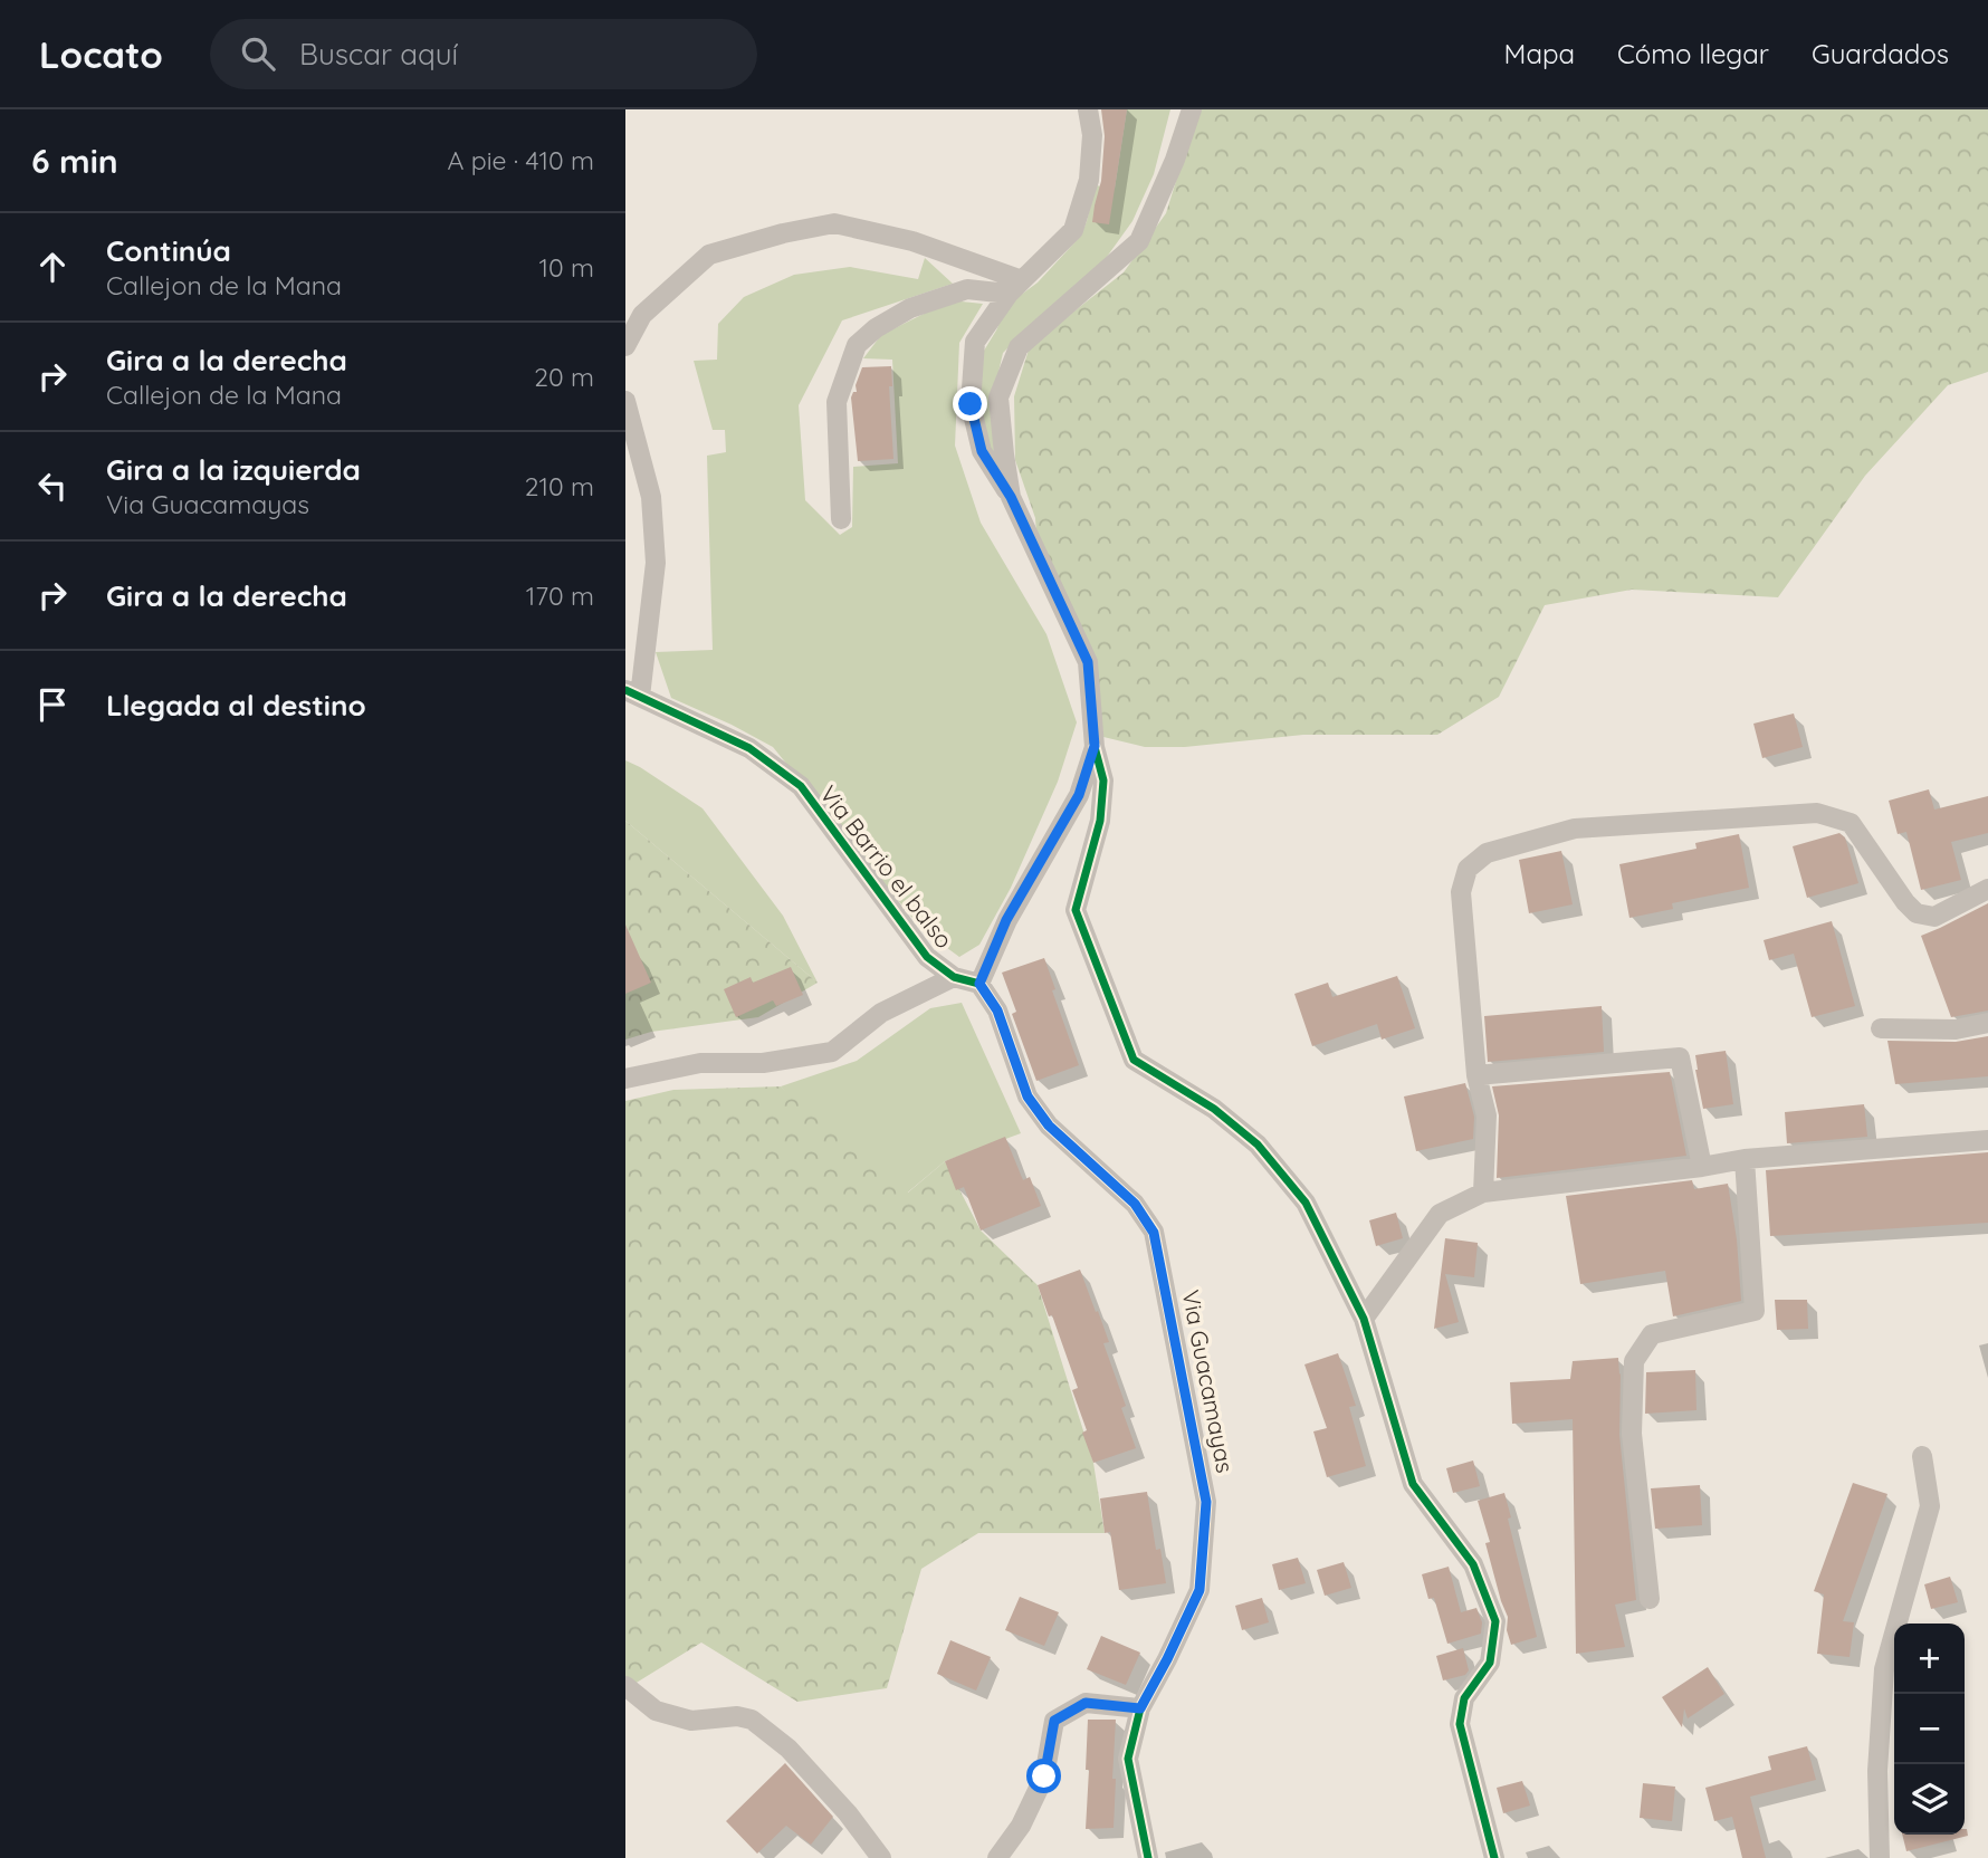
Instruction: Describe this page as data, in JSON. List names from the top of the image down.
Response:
{
  "streets": {
    "street": ["Via Barrio el balso", "Via Guacamayas"]
  },
  "page": {
    "header": "Locato",
    "search": "Buscar aquí",
    "nav": ["Mapa", "Cómo llegar", "Guardados"],
    "heading": ["6 min", "A pie · 410 m"],
    "list": [
      ["Continúa", "Callejon de la Mana", "10 m"],
      ["Gira a la derecha", "Callejon de la Mana", "20 m"],
      ["Gira a la izquierda", "Via Guacamayas", "210 m"],
      ["Gira a la derecha", "170 m"],
      "Llegada al destino"
    ],
    "map_buttons": ["+", "−"]
  }
}
